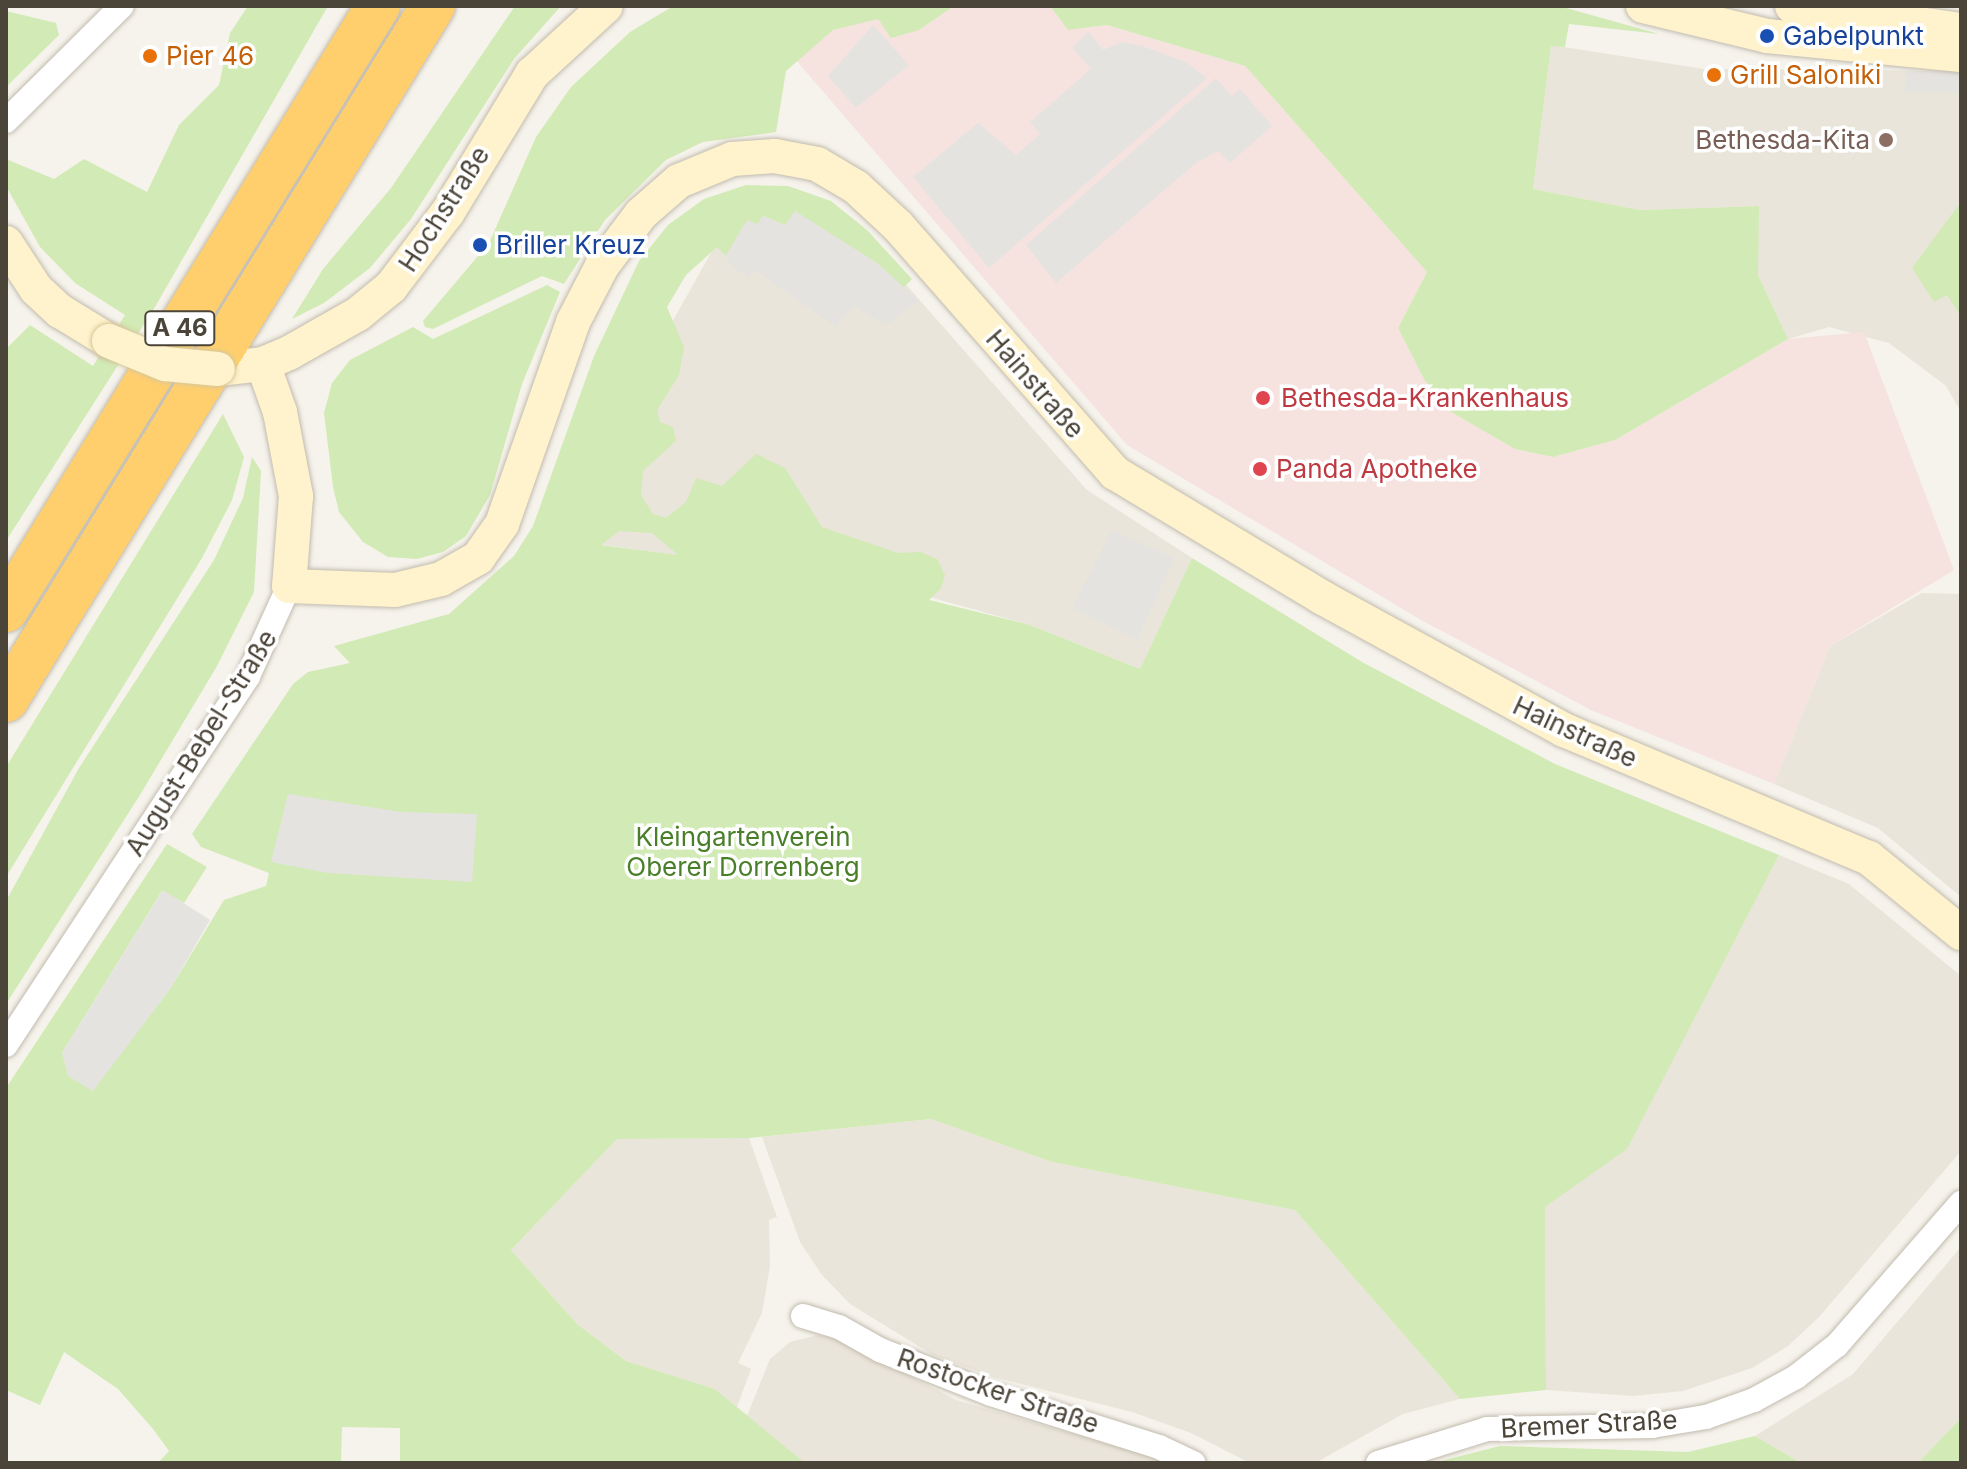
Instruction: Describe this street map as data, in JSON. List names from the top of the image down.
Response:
{
  "streets": {
    "highway": ["A 46"],
    "street": [
      "Hochstraße",
      "Hainstraße",
      "August-Bebel-Straße",
      "Rostocker Straße",
      "Bremer Straße"
    ]
  },
  "crossings": [
    ["Hochstraße", "August-Bebel-Straße"],
    ["Hainstraße", "August-Bebel-Straße"]
  ],
  "parks": ["Kleingartenverein Oberer Dorrenberg"],
  "places": [
    "Gabelpunkt",
    "Pier 46",
    "Grill Saloniki",
    "Bethesda-Kita",
    "Briller Kreuz",
    "Bethesda-Krankenhaus",
    "Panda Apotheke"
  ]
}
